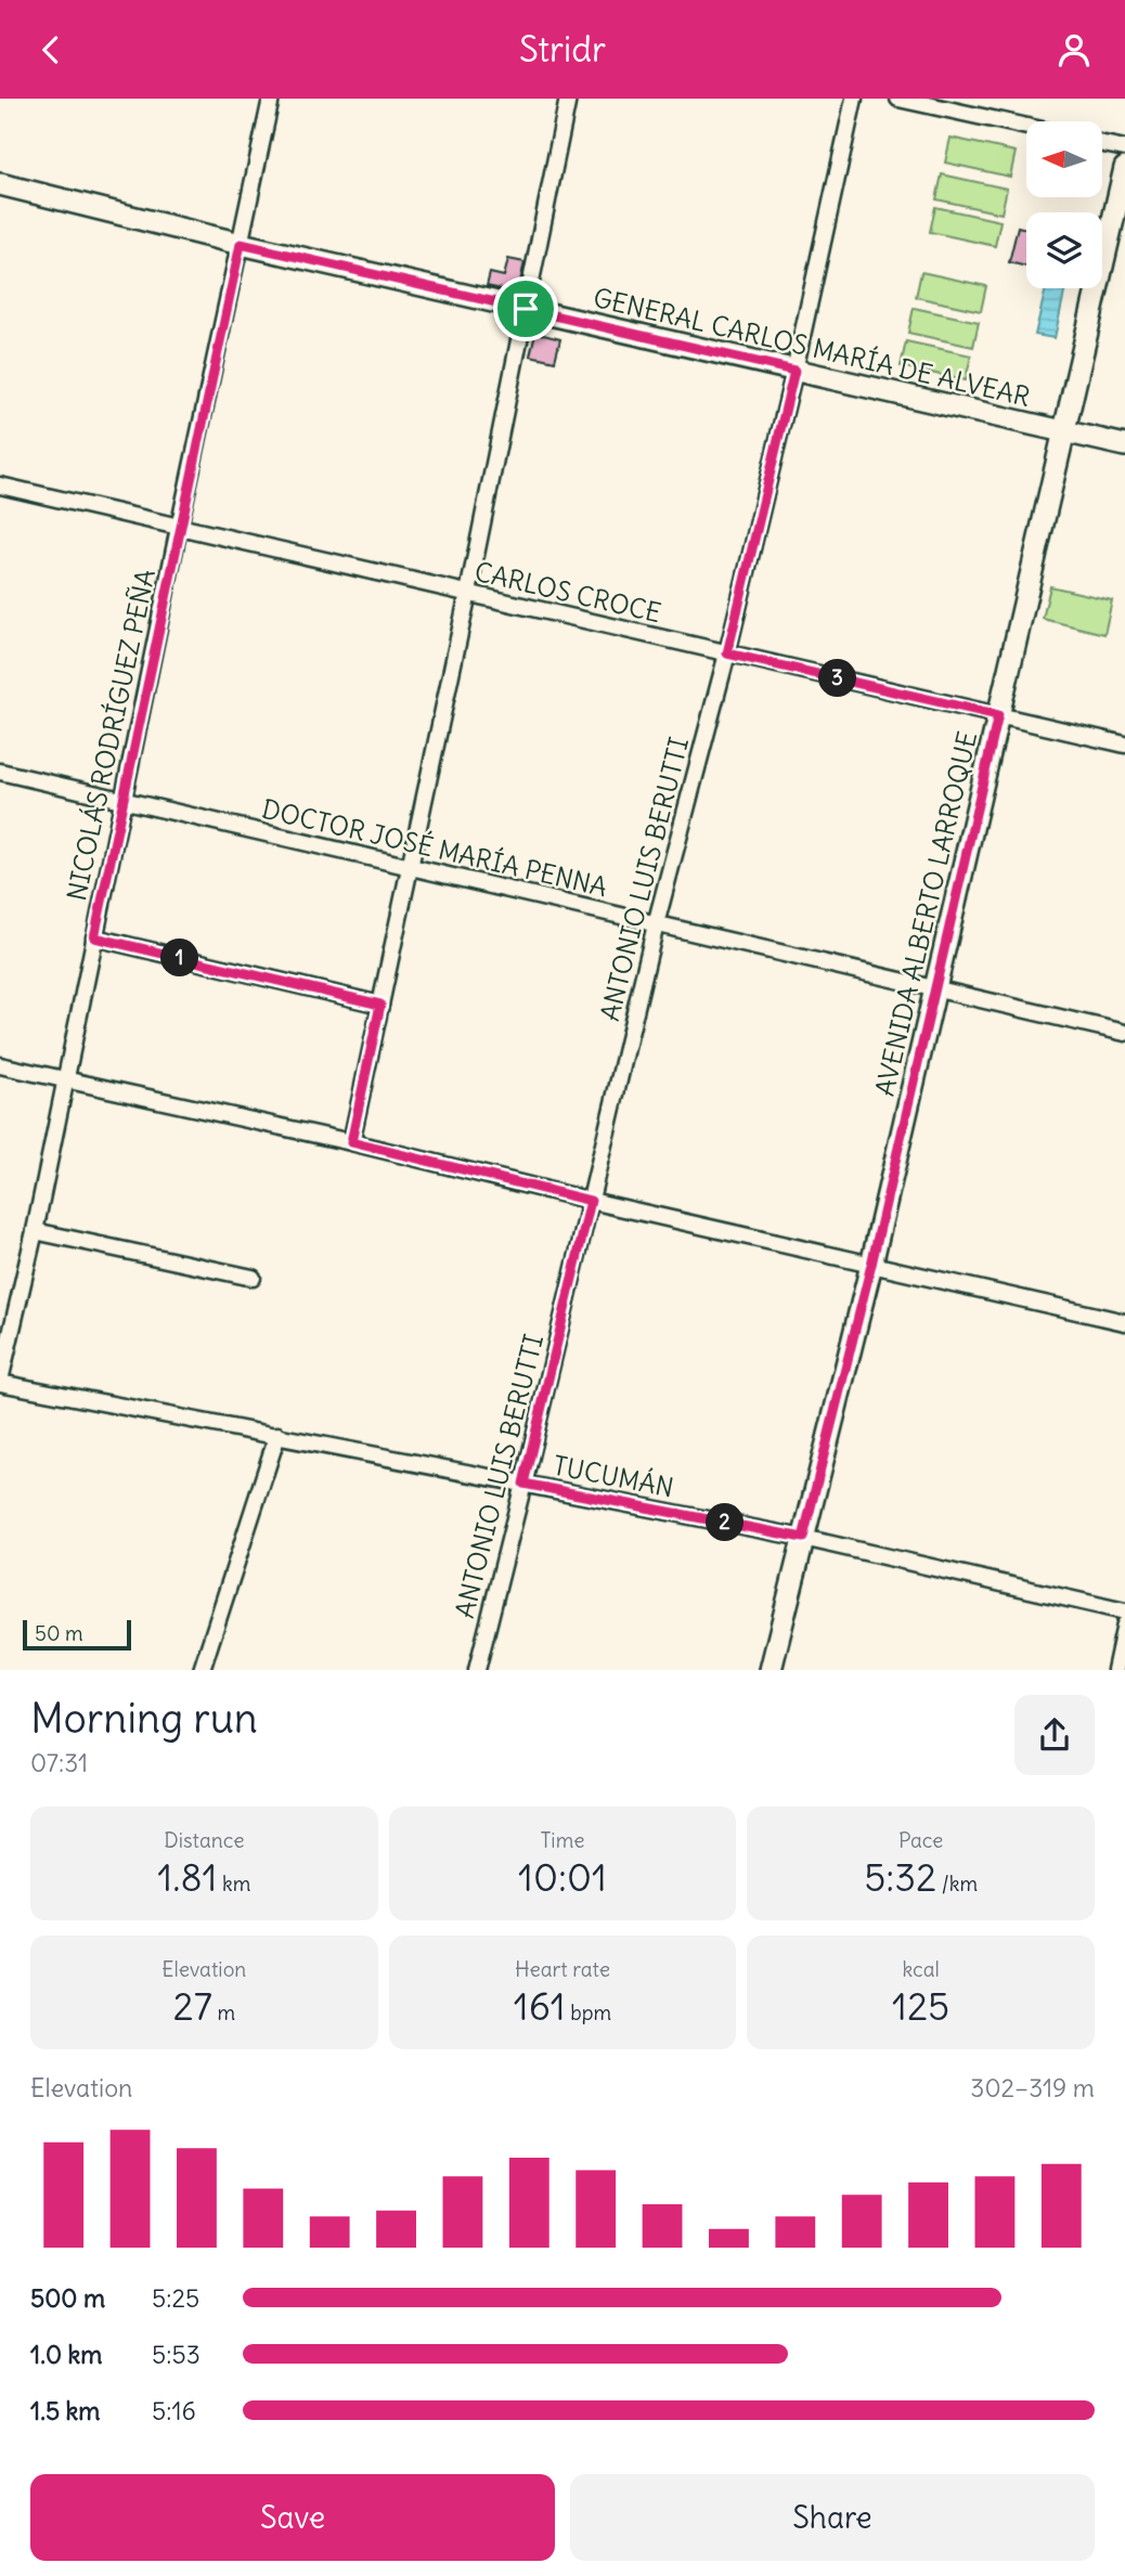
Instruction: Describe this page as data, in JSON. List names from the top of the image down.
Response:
{
  "streets": {
    "main road": ["GENERAL CARLOS MARÍA DE ALVEAR", "AVENIDA ALBERTO LARROQUE"],
    "street": [
      "CARLOS CROCE",
      "NICOLÁS RODRÍGUEZ PEÑA",
      "DOCTOR JOSÉ MARÍA PENNA",
      "ANTONIO LUIS BERUTTI",
      "TUCUMÁN"
    ]
  },
  "crossings": [
    ["GENERAL CARLOS MARÍA DE ALVEAR", "NICOLÁS RODRÍGUEZ PEÑA"],
    ["GENERAL CARLOS MARÍA DE ALVEAR", "ANTONIO LUIS BERUTTI"],
    ["GENERAL CARLOS MARÍA DE ALVEAR", "AVENIDA ALBERTO LARROQUE"],
    ["CARLOS CROCE", "NICOLÁS RODRÍGUEZ PEÑA"],
    ["CARLOS CROCE", "ANTONIO LUIS BERUTTI"],
    ["CARLOS CROCE", "AVENIDA ALBERTO LARROQUE"],
    ["NICOLÁS RODRÍGUEZ PEÑA", "DOCTOR JOSÉ MARÍA PENNA"],
    ["NICOLÁS RODRÍGUEZ PEÑA", "TUCUMÁN"],
    ["DOCTOR JOSÉ MARÍA PENNA", "ANTONIO LUIS BERUTTI"],
    ["DOCTOR JOSÉ MARÍA PENNA", "AVENIDA ALBERTO LARROQUE"],
    ["ANTONIO LUIS BERUTTI", "TUCUMÁN"],
    ["AVENIDA ALBERTO LARROQUE", "TUCUMÁN"]
  ],
  "scale_bar": "50 m",
  "north": "left",
  "page": {
    "header": "Stridr",
    "pins": ["3", "1", "2"],
    "scale": "50 m",
    "heading": ["Morning run", "07:31"],
    "stats": [
      ["Distance", "1.81 km"],
      ["Time", "10:01"],
      ["Pace", "5:32 /km"],
      ["Elevation", "27 m"],
      ["Heart rate", "161 bpm"],
      ["kcal", "125"]
    ],
    "chart": ["Elevation", "302–319 m"],
    "list": [
      {
        "name": "500 m",
        "note": "5:25"
      },
      {
        "name": "1.0 km",
        "note": "5:53"
      },
      {
        "name": "1.5 km",
        "note": "5:16"
      }
    ],
    "buttons": ["Save", "Share"]
  }
}
